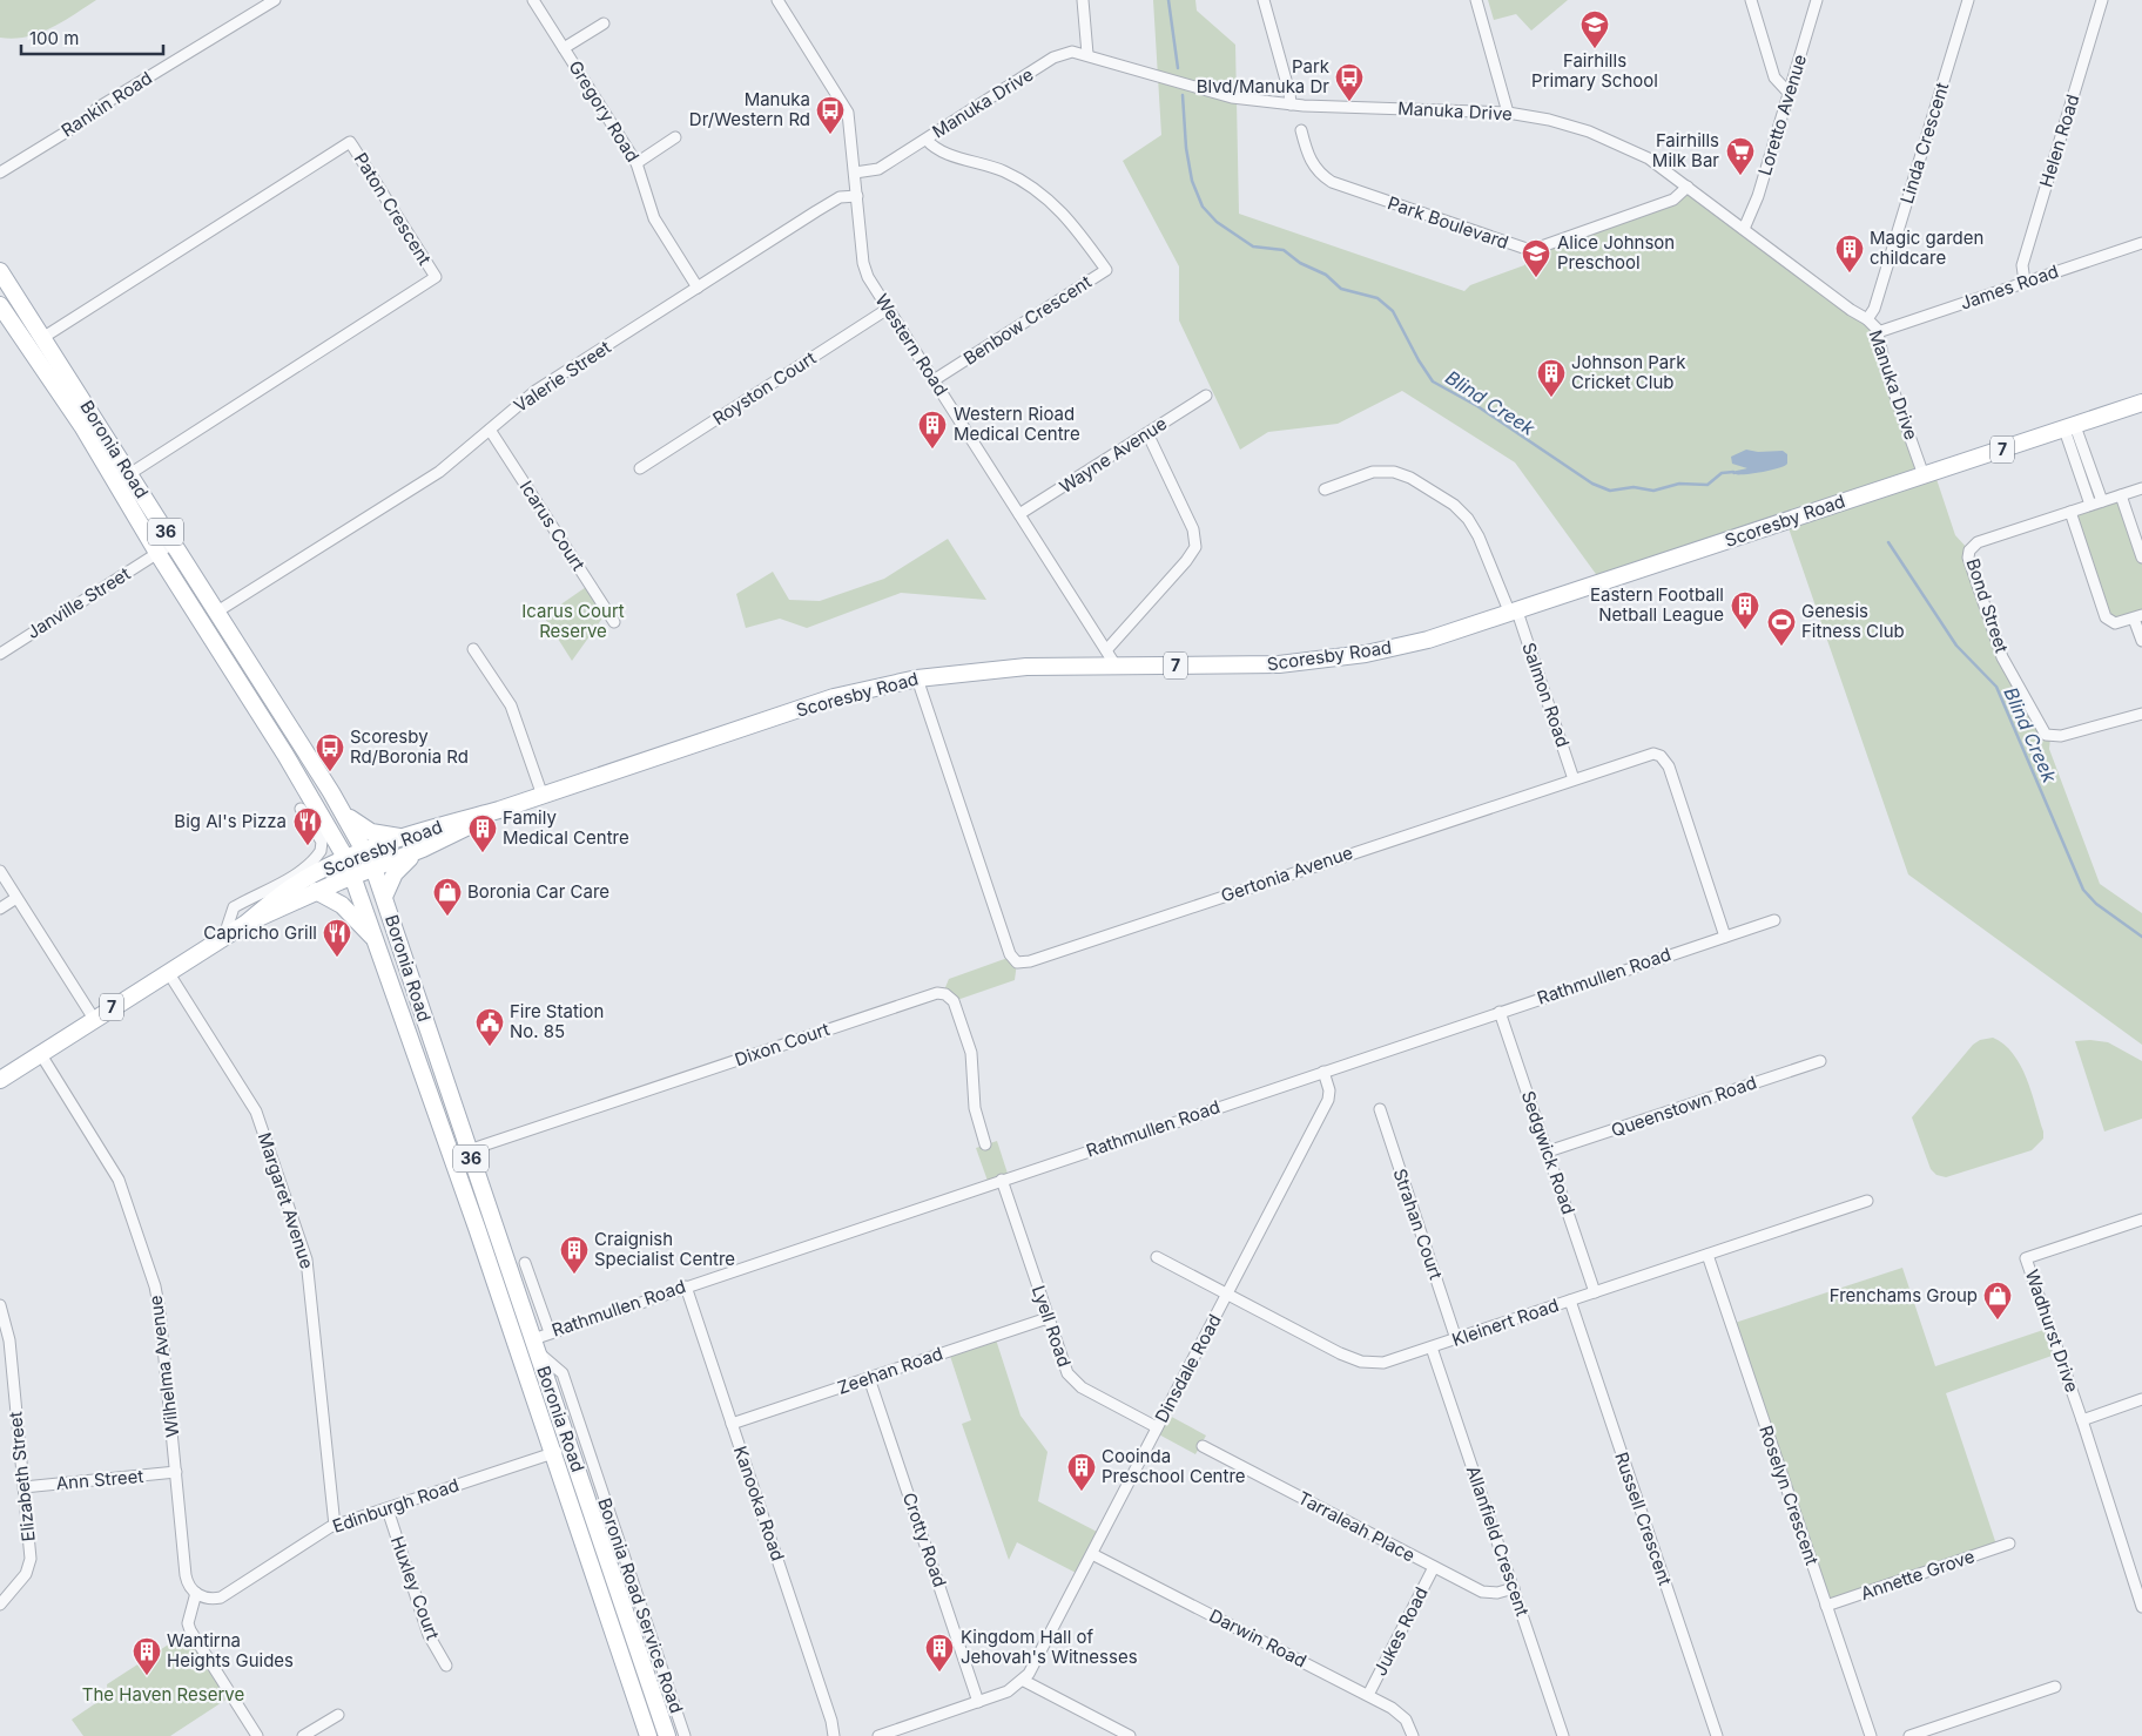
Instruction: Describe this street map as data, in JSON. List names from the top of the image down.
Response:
{
  "streets": {
    "main road": [
      "Boronia Road",
      "7",
      "Scoresby Road",
      "36"
    ],
    "street": [
      "Manuka Drive",
      "Rankin Road",
      "Gregory Road",
      "Loretto Avenue",
      "Helen Road",
      "Linda Crescent",
      "Paton Crescent",
      "Park Boulevard",
      "James Road",
      "Benbow Crescent",
      "Western Road",
      "Valerie Street",
      "Royston Court",
      "Wayne Avenue",
      "Icarus Court",
      "Janville Street",
      "Bond Street",
      "Salmon Road",
      "Gertonia Avenue",
      "Rathmullen Road",
      "Dixon Court",
      "Queenstown Road",
      "Sedgwick Road",
      "Margaret Avenue",
      "Strahan Court",
      "Kleinert Road",
      "Lyell Road",
      "Wadhurst Drive",
      "Wilhelma Avenue",
      "Dinsdale Road",
      "Zeehan Road",
      "Elizabeth Street",
      "Ann Street",
      "Roselyn Crescent",
      "Kanooka Road",
      "Edinburgh Road",
      "Russell Crescent",
      "Tarraleah Place",
      "Crotty Road",
      "Allanfield Crescent",
      "Annette Grove",
      "Huxley Court",
      "Boronia Road Service Road",
      "Jukes Road",
      "Darwin Road"
    ]
  },
  "crossings": [
    ["Manuka Drive", "Loretto Avenue"],
    ["Manuka Drive", "Linda Crescent"],
    ["Manuka Drive", "Park Boulevard"],
    ["Manuka Drive", "James Road"],
    ["Manuka Drive", "Benbow Crescent"],
    ["Manuka Drive", "Western Road"],
    ["Manuka Drive", "Scoresby Road"],
    ["Gregory Road", "Valerie Street"],
    ["Helen Road", "James Road"],
    ["Paton Crescent", "Boronia Road"],
    ["Benbow Crescent", "Western Road"],
    ["Western Road", "Valerie Street"],
    ["Western Road", "Royston Court"],
    ["Western Road", "Wayne Avenue"],
    ["Western Road", "Scoresby Road"],
    ["Valerie Street", "Boronia Road"],
    ["Valerie Street", "Icarus Court"],
    ["Boronia Road", "Scoresby Road"],
    ["Boronia Road", "Janville Street"],
    ["Boronia Road", "Rathmullen Road"],
    ["Boronia Road", "Dixon Court"],
    ["Boronia Road", "Edinburgh Road"],
    ["Boronia Road", "Boronia Road Service Road"],
    ["Scoresby Road", "Salmon Road"],
    ["Scoresby Road", "Gertonia Avenue"],
    ["Scoresby Road", "Margaret Avenue"],
    ["Scoresby Road", "Wilhelma Avenue"],
    ["Salmon Road", "Gertonia Avenue"],
    ["Gertonia Avenue", "Rathmullen Road"],
    ["Rathmullen Road", "Sedgwick Road"],
    ["Rathmullen Road", "Lyell Road"],
    ["Rathmullen Road", "Dinsdale Road"],
    ["Rathmullen Road", "Kanooka Road"],
    ["Rathmullen Road", "Boronia Road Service Road"],
    ["Queenstown Road", "Sedgwick Road"],
    ["Sedgwick Road", "Kleinert Road"],
    ["Margaret Avenue", "Edinburgh Road"],
    ["Strahan Court", "Kleinert Road"],
    ["Kleinert Road", "Dinsdale Road"],
    ["Kleinert Road", "Roselyn Crescent"],
    ["Kleinert Road", "Russell Crescent"],
    ["Kleinert Road", "Allanfield Crescent"],
    ["Lyell Road", "Dinsdale Road"],
    ["Lyell Road", "Zeehan Road"],
    ["Wilhelma Avenue", "Ann Street"],
    ["Wilhelma Avenue", "Edinburgh Road"],
    ["Dinsdale Road", "Darwin Road"],
    ["Zeehan Road", "Kanooka Road"],
    ["Zeehan Road", "Crotty Road"],
    ["Elizabeth Street", "Ann Street"],
    ["Roselyn Crescent", "Annette Grove"],
    ["Edinburgh Road", "Huxley Court"],
    ["Tarraleah Place", "Allanfield Crescent"],
    ["Tarraleah Place", "Jukes Road"],
    ["Jukes Road", "Darwin Road"]
  ],
  "water": ["Blind Creek"],
  "parks": ["Icarus Court Reserve", "The Haven Reserve"],
  "places": {
    "school or university": ["Fairhills Primary School", "Alice Johnson Preschool"],
    "bus stop": ["Park Blvd/Manuka Dr", "Manuka Dr/Western Rd", "Scoresby Rd/Boronia Rd"],
    "supermarket": ["Fairhills Milk Bar"],
    "building": [
      "Magic garden childcare",
      "Johnson Park Cricket Club",
      "Western Rioad Medical Centre",
      "Eastern Football Netball League",
      "Family Medical Centre",
      "Craignish Specialist Centre",
      "Cooinda Preschool Centre",
      "Kingdom Hall of Jehovah's Witnesses",
      "Wantirna Heights Guides"
    ],
    "sports": ["Genesis Fitness Club"],
    "restaurant": ["Big Al's Pizza", "Capricho Grill"],
    "shop": ["Boronia Car Care", "Frenchams Group"],
    "public building": ["Fire Station No. 85"]
  },
  "scale_bar": "100 m"
}
